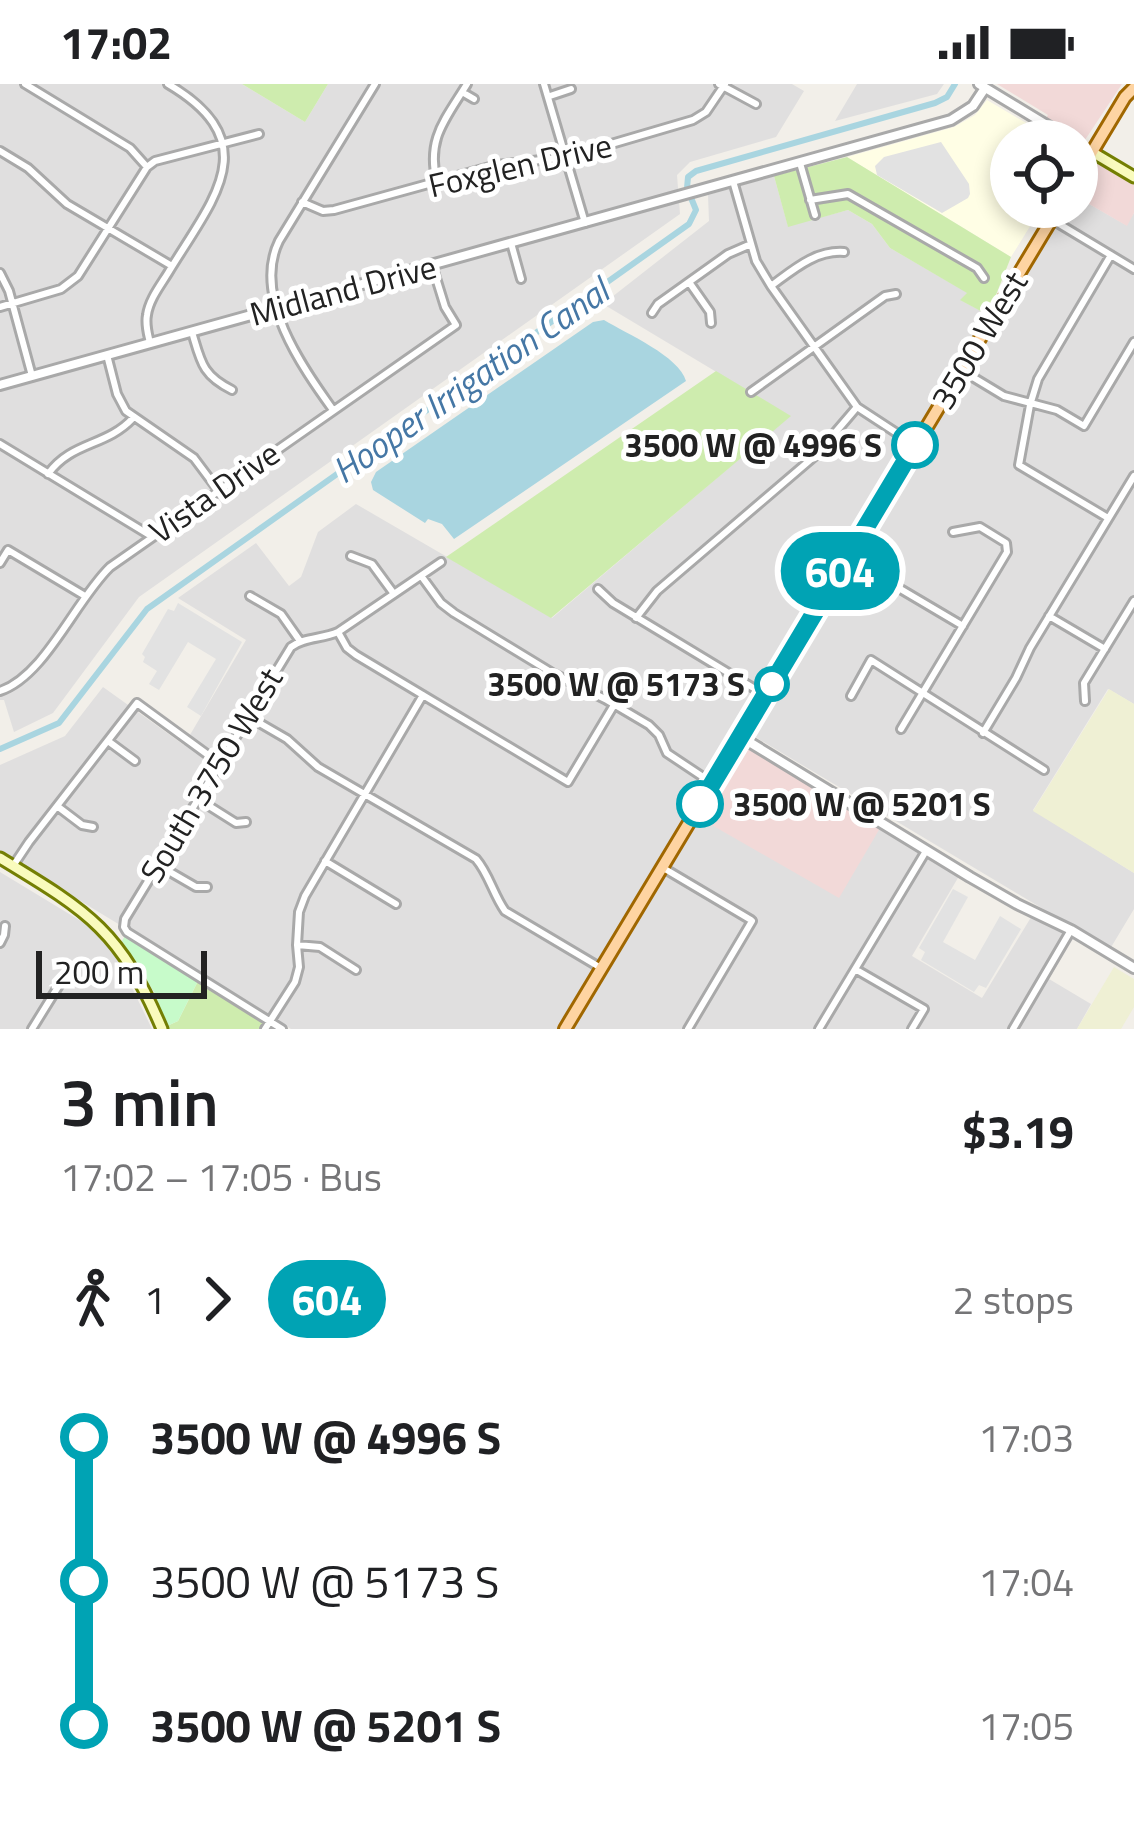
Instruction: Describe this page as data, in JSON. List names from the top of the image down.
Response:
{
  "streets": {
    "main road": ["3500 West"],
    "street": [
      "Foxglen Drive",
      "Midland Drive",
      "Vista Drive",
      "South 3750 West"
    ]
  },
  "crossings": [
    ["Midland Drive", "Vista Drive"]
  ],
  "water": ["Hooper Irrigation Canal"],
  "places": ["3500 W @ 4996 S", "3500 W @ 5173 S", "3500 W @ 5201 S"],
  "lines": ["bus line 604"],
  "scale_bar": "200 m",
  "page": {
    "status": "17:02",
    "on_map": "604",
    "scale": "200 m",
    "heading": ["3 min", "17:02 – 17:05 · Bus", "$3.19"],
    "legs": ["1", "604", "2 stops"],
    "list": [
      {
        "name": "3500 W @ 4996 S",
        "value": "17:03"
      },
      {
        "name": "3500 W @ 5173 S",
        "value": "17:04"
      },
      {
        "name": "3500 W @ 5201 S",
        "value": "17:05"
      }
    ]
  }
}
